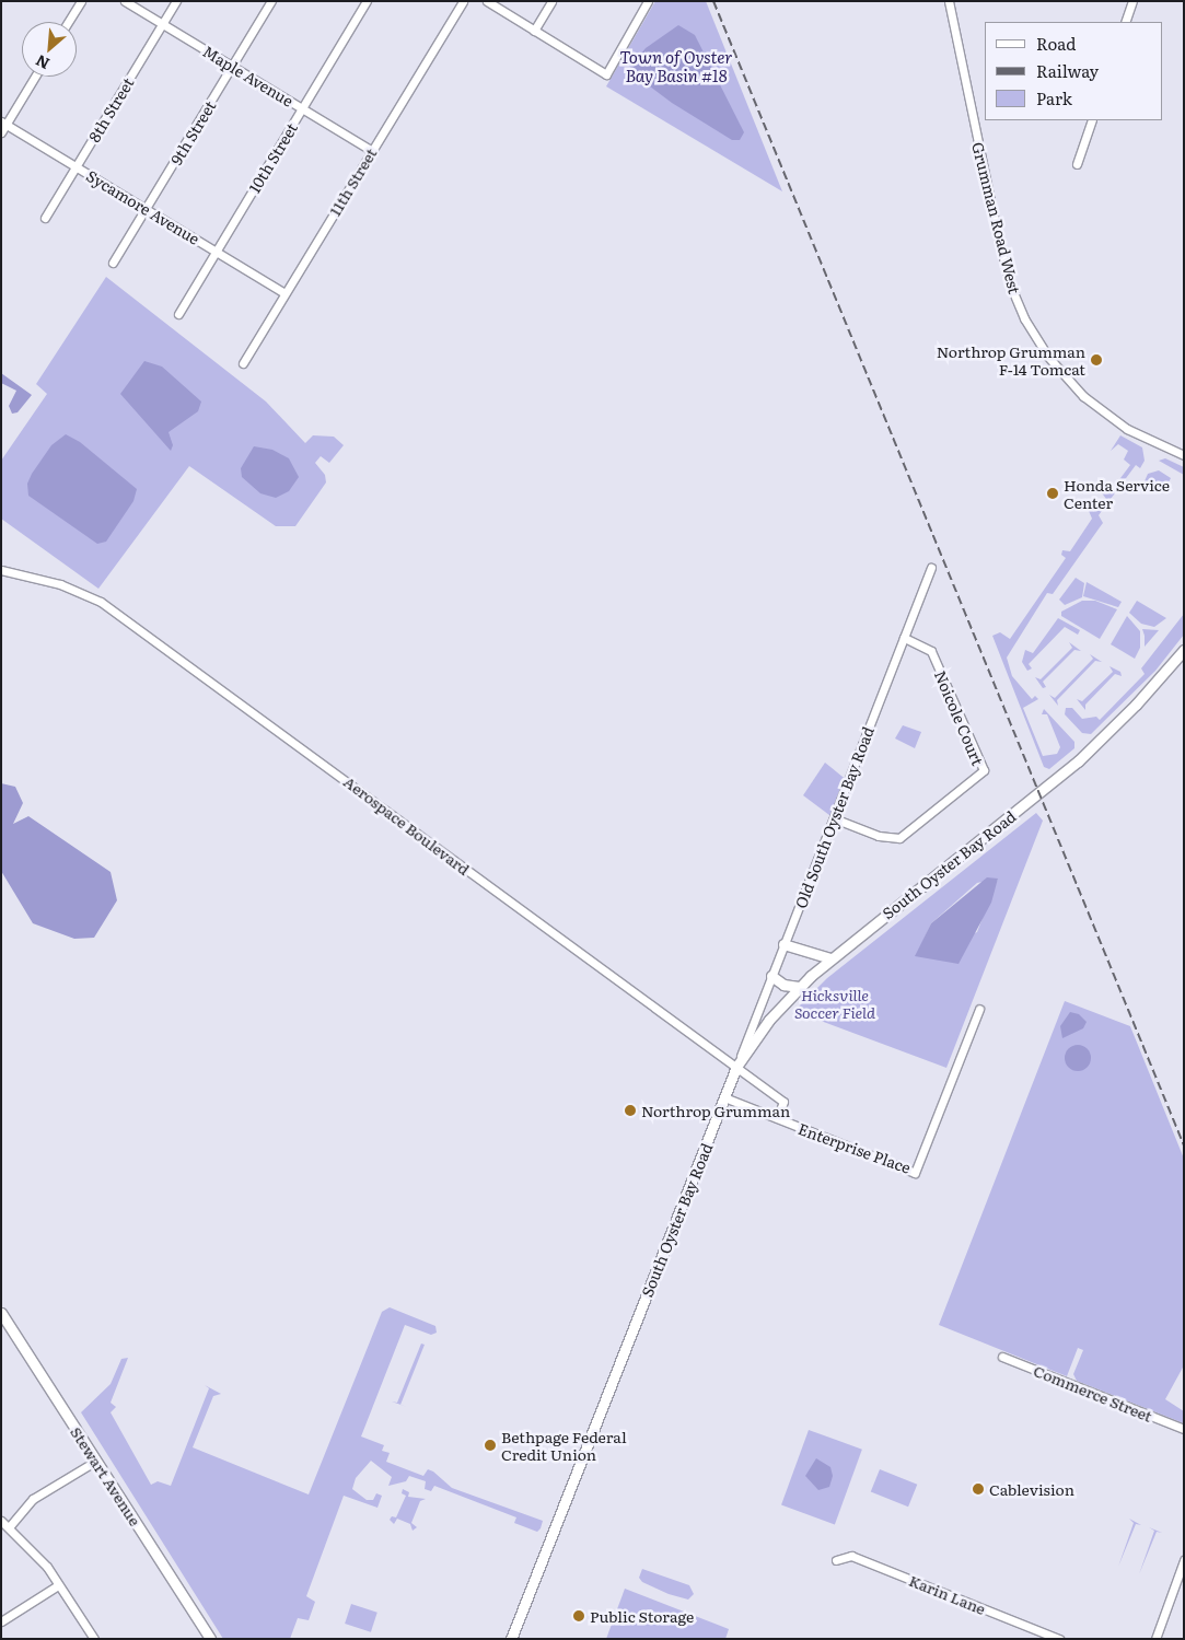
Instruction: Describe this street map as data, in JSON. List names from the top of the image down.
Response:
{
  "streets": {
    "main road": ["South Oyster Bay Road", "Stewart Avenue"],
    "street": [
      "Maple Avenue",
      "8th Street",
      "9th Street",
      "10th Street",
      "11th Street",
      "Sycamore Avenue",
      "Grumman Road West",
      "Noicole Court",
      "Old South Oyster Bay Road",
      "Aerospace Boulevard",
      "Enterprise Place",
      "Commerce Street",
      "Karin Lane"
    ]
  },
  "crossings": [
    ["Maple Avenue", "8th Street"],
    ["Maple Avenue", "9th Street"],
    ["Maple Avenue", "10th Street"],
    ["Maple Avenue", "11th Street"],
    ["8th Street", "Sycamore Avenue"],
    ["9th Street", "Sycamore Avenue"],
    ["10th Street", "Sycamore Avenue"],
    ["11th Street", "Sycamore Avenue"],
    ["Noicole Court", "Old South Oyster Bay Road"],
    ["Old South Oyster Bay Road", "Aerospace Boulevard"],
    ["Old South Oyster Bay Road", "South Oyster Bay Road"],
    ["Aerospace Boulevard", "South Oyster Bay Road"],
    ["Aerospace Boulevard", "Enterprise Place"],
    ["South Oyster Bay Road", "Enterprise Place"]
  ],
  "water": ["Town of Oyster Bay Basin #18"],
  "parks": ["Hicksville Soccer Field"],
  "places": [
    "Northrop Grumman F-14 Tomcat",
    "Honda Service Center",
    "Northrop Grumman",
    "Bethpage Federal Credit Union",
    "Cablevision",
    "Public Storage"
  ],
  "legend": ["Road", "Railway", "Park"],
  "north": "bottom left"
}
